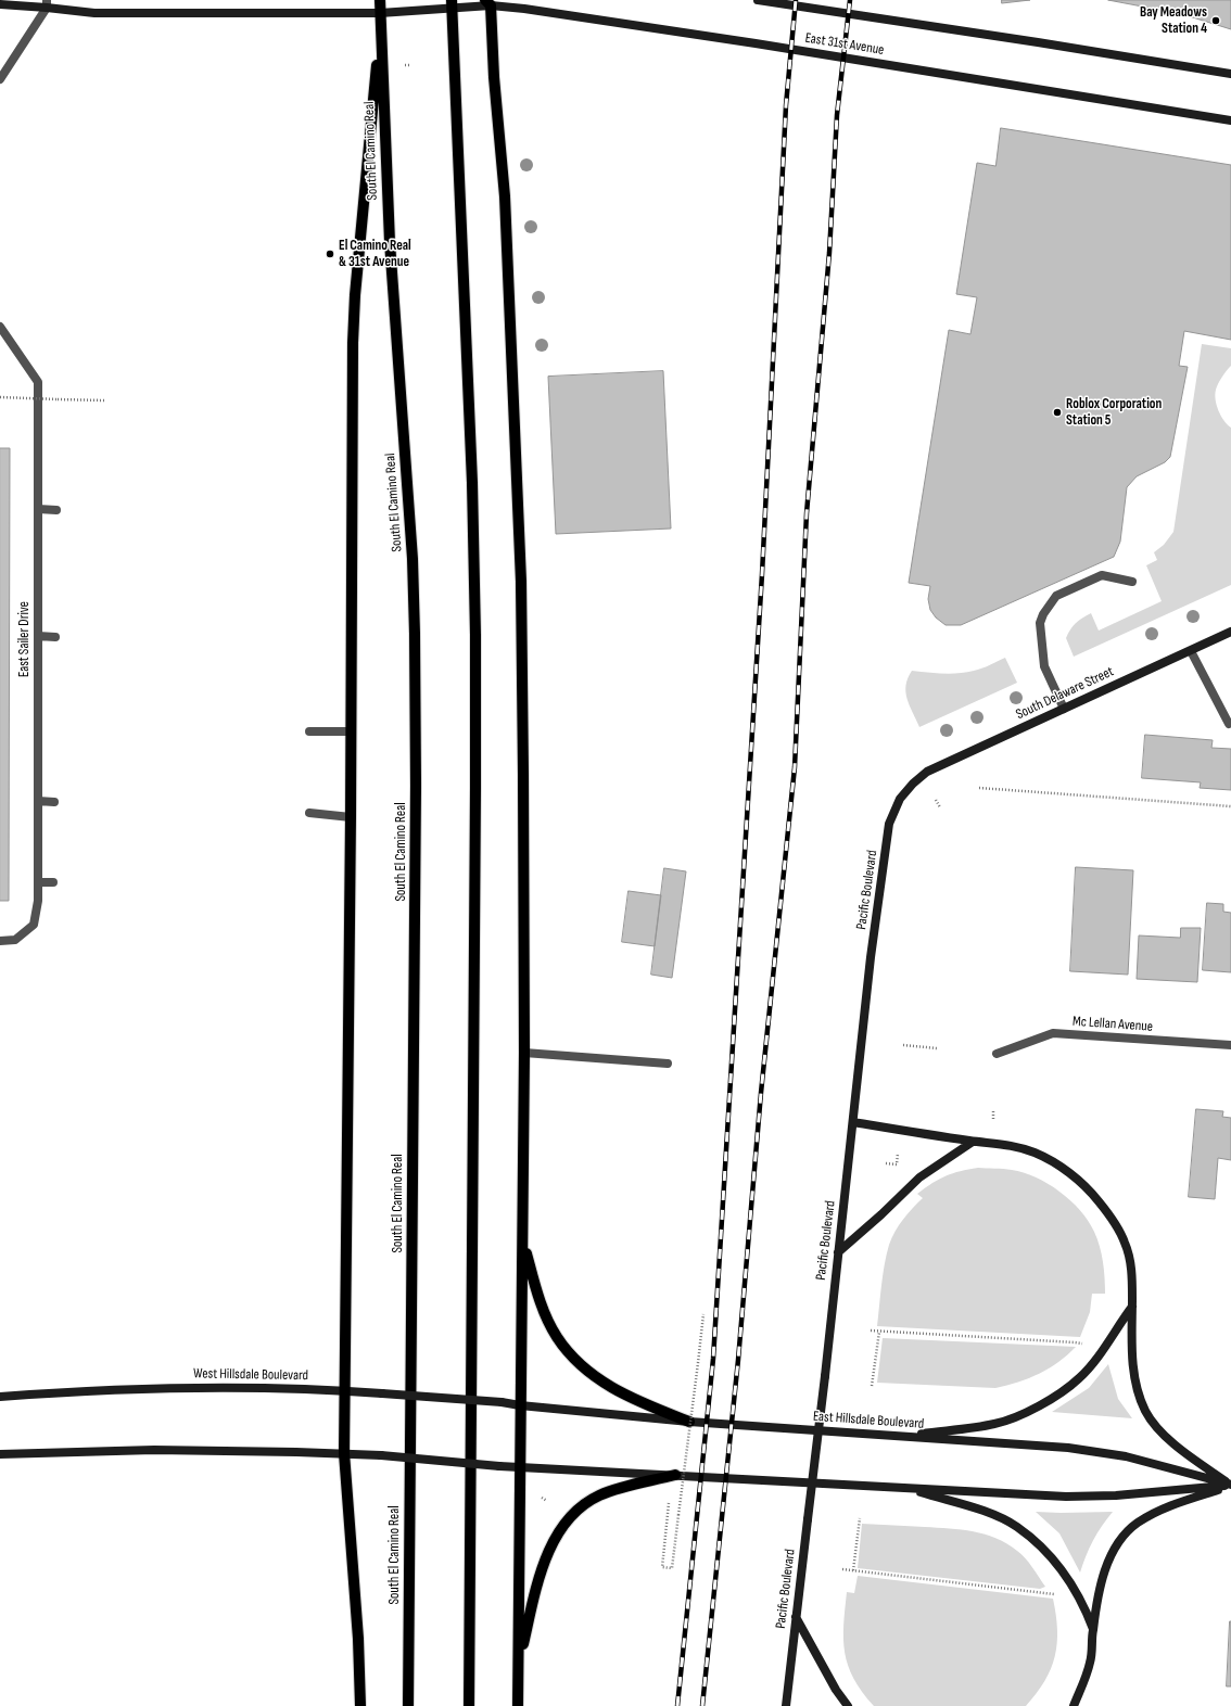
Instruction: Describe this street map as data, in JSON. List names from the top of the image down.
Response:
{
  "streets": {
    "main road": [
      "East 31st Avenue",
      "South El Camino Real",
      "South Delaware Street",
      "Pacific Boulevard",
      "West Hillsdale Boulevard",
      "East Hillsdale Boulevard"
    ],
    "street": ["East Sailer Drive", "Mc Lellan Avenue"]
  },
  "crossings": [
    ["East 31st Avenue", "South El Camino Real"],
    ["South Delaware Street", "Pacific Boulevard"],
    ["West Hillsdale Boulevard", "East Hillsdale Boulevard"]
  ],
  "places": ["Bay Meadows Station 4", "El Camino Real & 31st Avenue", "Roblox Corporation Station 5"]
}
